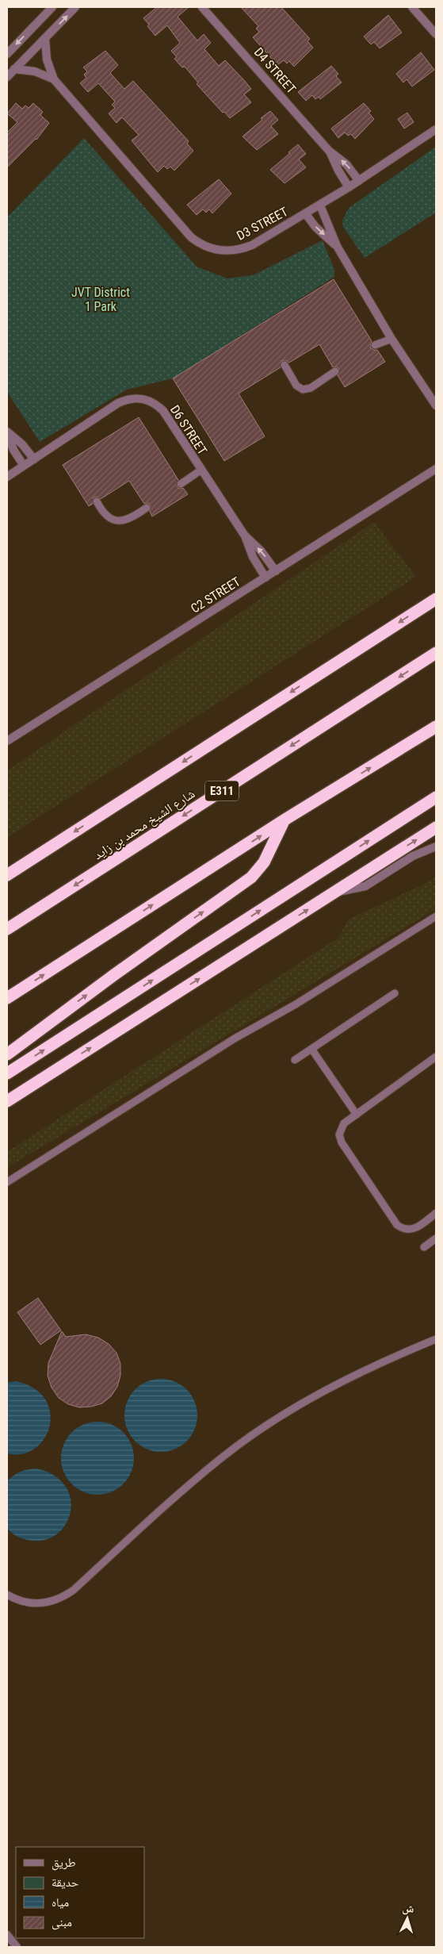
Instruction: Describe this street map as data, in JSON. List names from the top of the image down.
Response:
{
  "streets": {
    "highway": ["E311", "شارع الشيخ محمد بن زايد"],
    "street": [
      "D4 STREET",
      "D3 STREET",
      "D6 STREET",
      "C2 STREET"
    ]
  },
  "crossings": [
    ["D4 STREET", "D3 STREET"],
    ["D6 STREET", "C2 STREET"]
  ],
  "parks": ["JVT District 1 Park"],
  "legend": [
    "طريق",
    "حديقة",
    "مياه",
    "مبنى"
  ],
  "north": "top"
}
